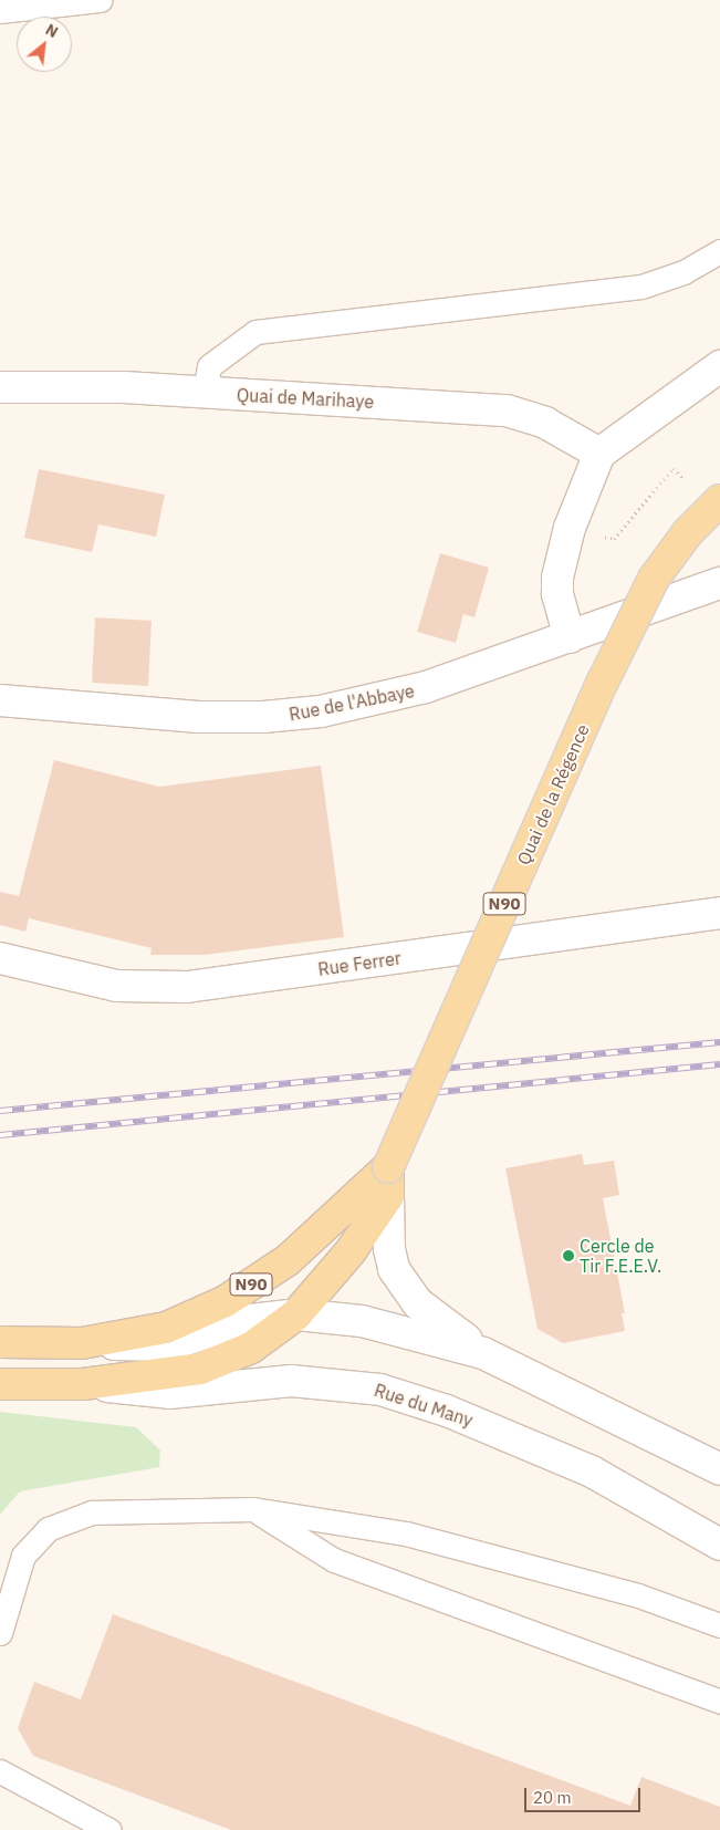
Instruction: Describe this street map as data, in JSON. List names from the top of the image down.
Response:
{
  "streets": {
    "main road": ["Quai de la Régence", "N90", "Rue du Many"],
    "street": ["Quai de Marihaye", "Rue de l'Abbaye", "Rue Ferrer"]
  },
  "crossings": [
    ["Quai de la Régence", "N90"],
    ["N90", "Rue du Many"]
  ],
  "places": ["Cercle de Tir F.E.E.V."],
  "scale_bar": "20 m",
  "north": "top right"
}
